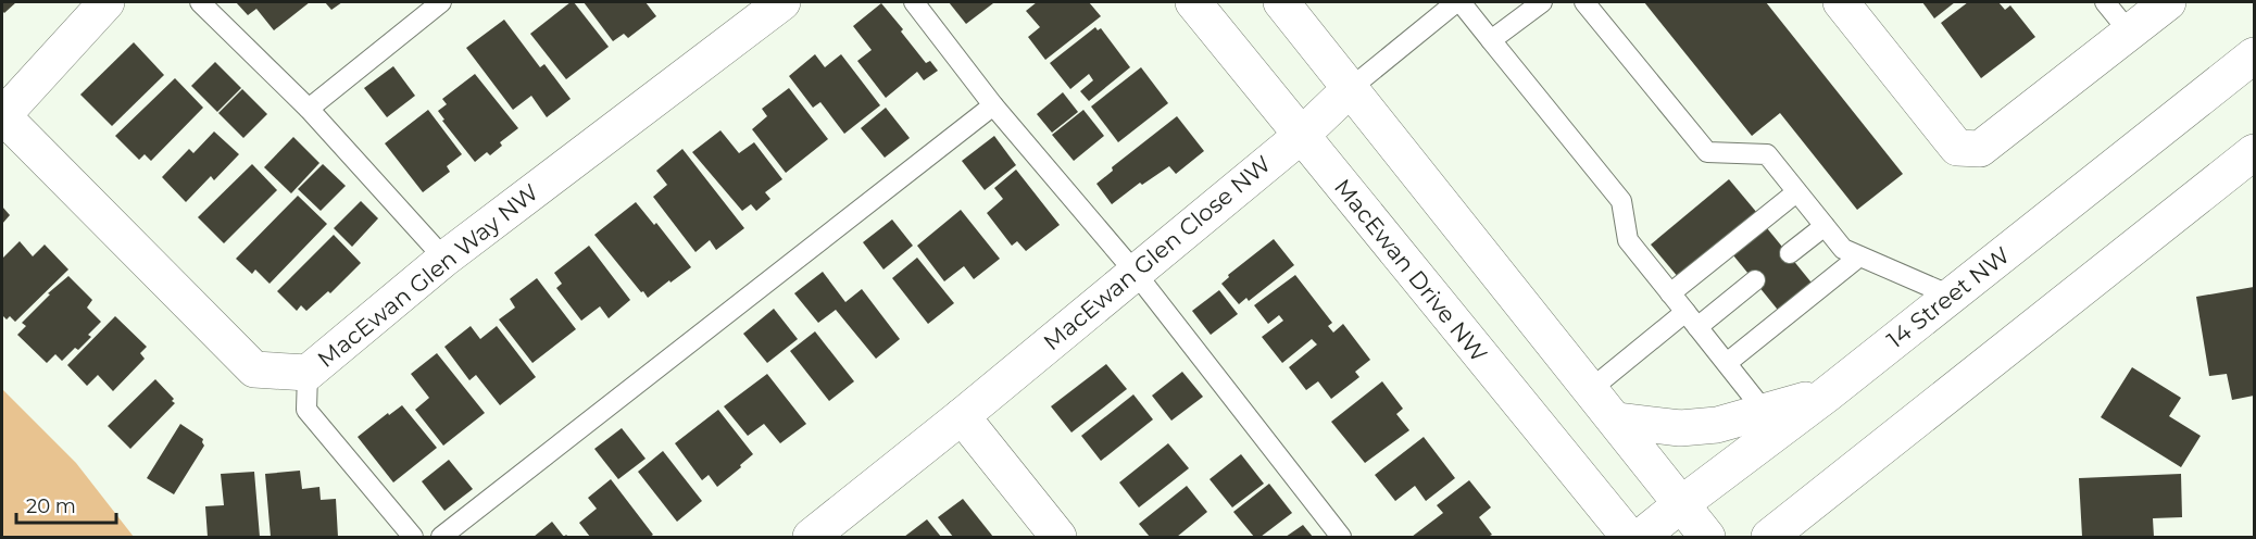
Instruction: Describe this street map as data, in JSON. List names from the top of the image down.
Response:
{
  "streets": {
    "street": [
      "MacEwan Glen Close NW",
      "MacEwan Drive NW",
      "MacEwan Glen Way NW",
      "14 Street NW"
    ]
  },
  "crossings": [
    ["MacEwan Glen Close NW", "MacEwan Drive NW"]
  ],
  "scale_bar": "20 m"
}
